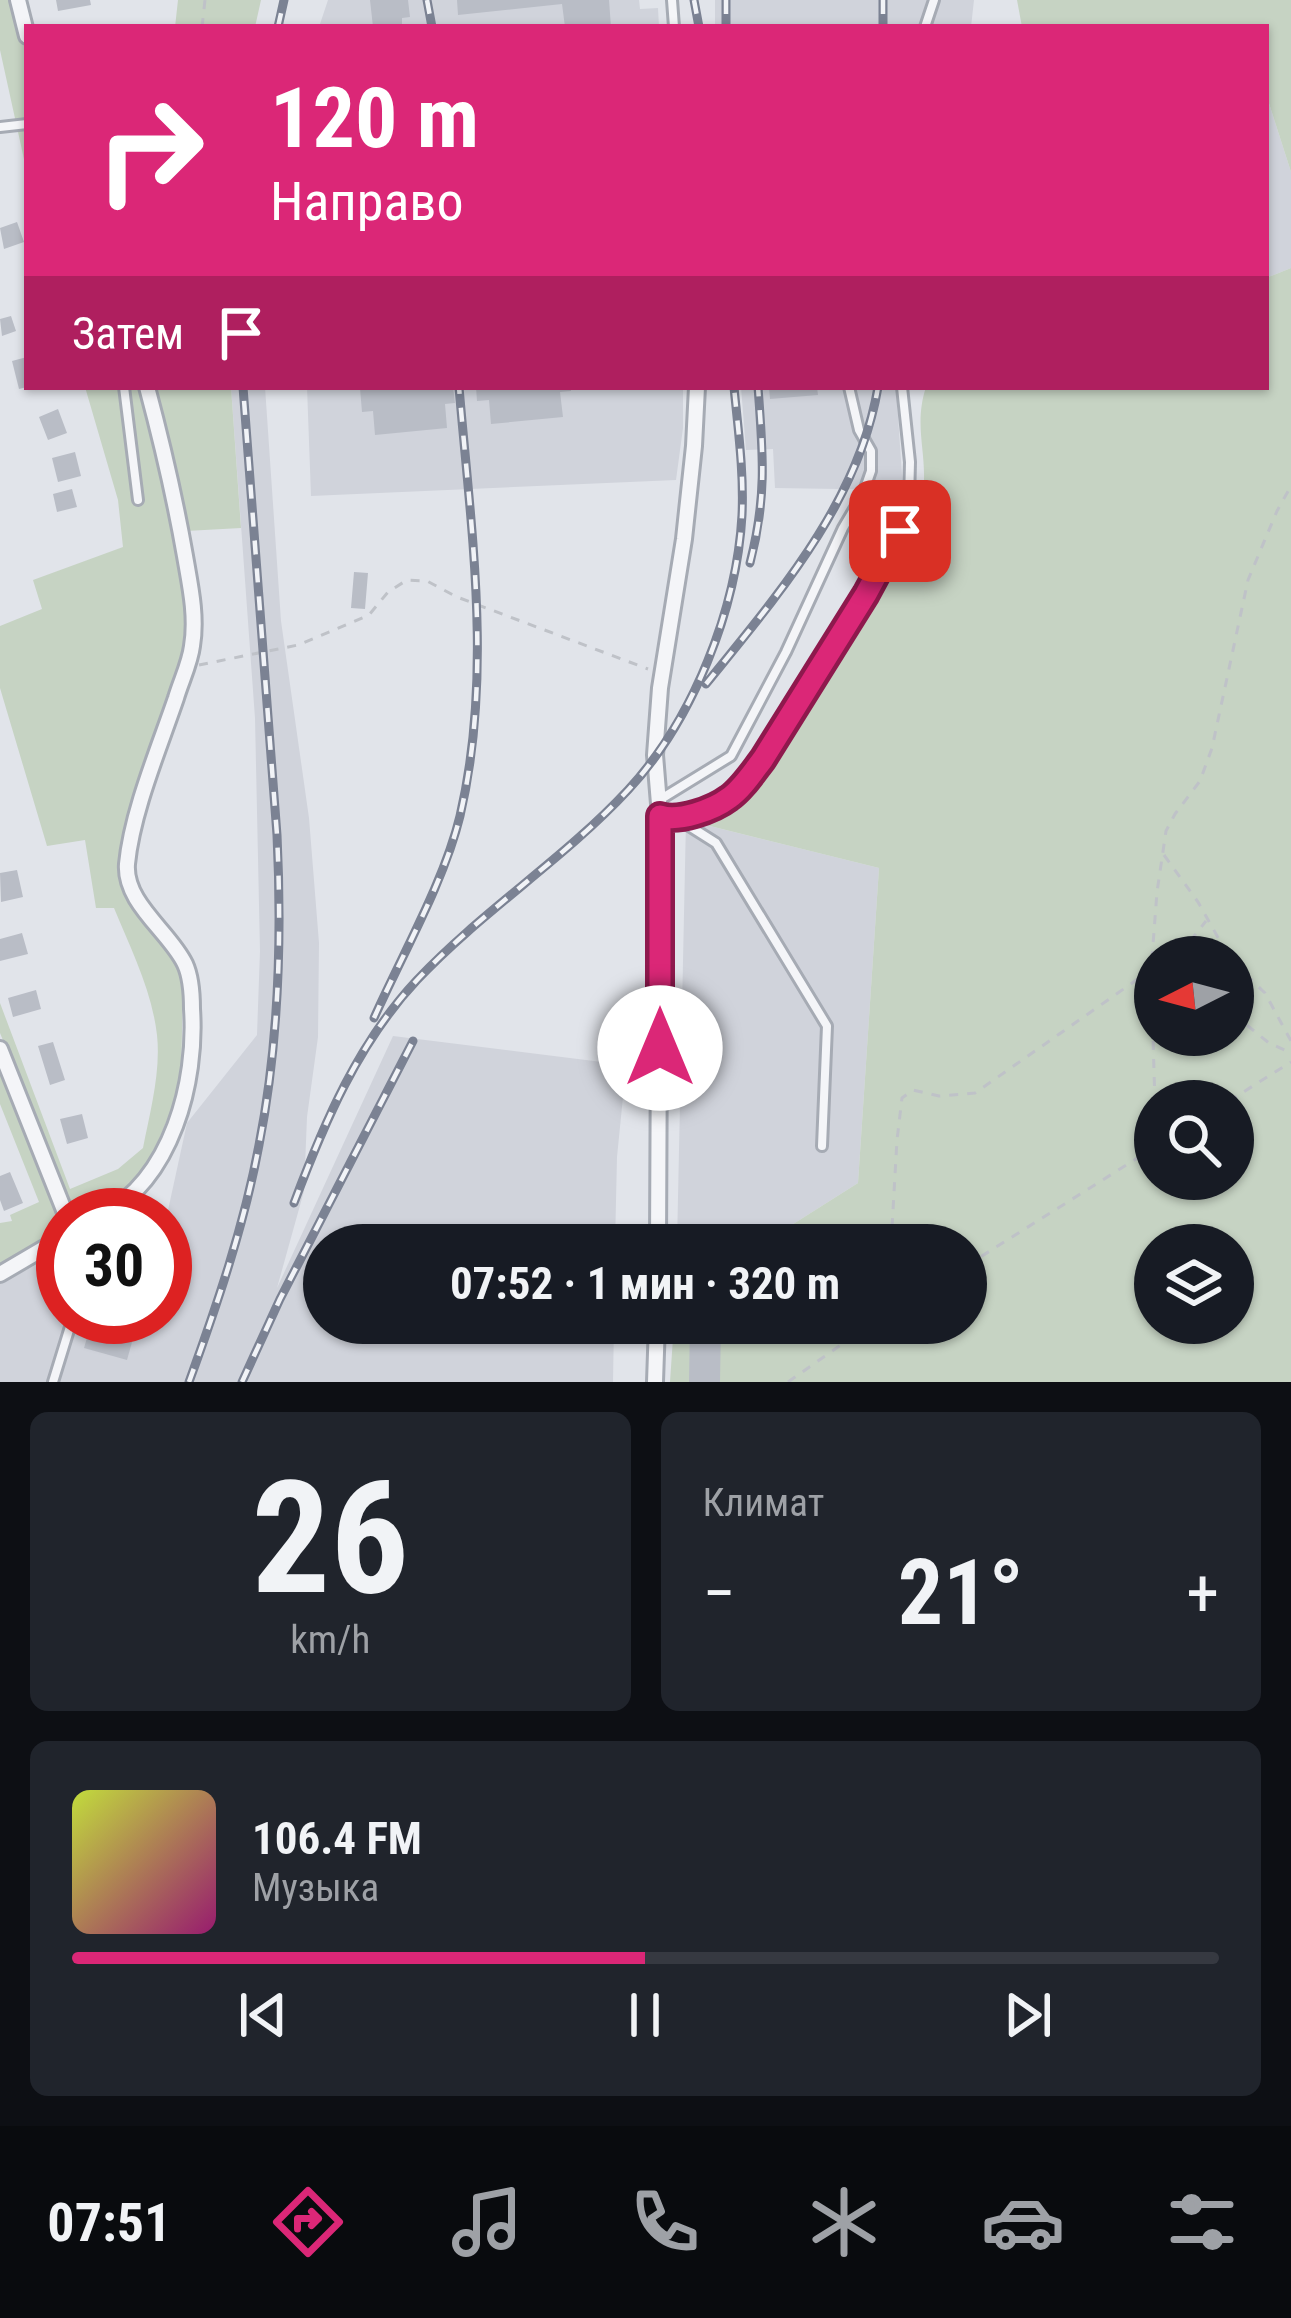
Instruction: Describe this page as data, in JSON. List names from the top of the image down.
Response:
{
  "north": "left",
  "page": {
    "turn": ["120 m", "Направо"],
    "then": "Затем",
    "limit": "30",
    "trip": "07:52 · 1 мин · 320 m",
    "tile": [
      ["26", "km/h"],
      "Климат"
    ],
    "heat": ["−", "21°", "+"],
    "song": ["106.4 FM", "Музыка"],
    "tabs": "07:51"
  }
}
